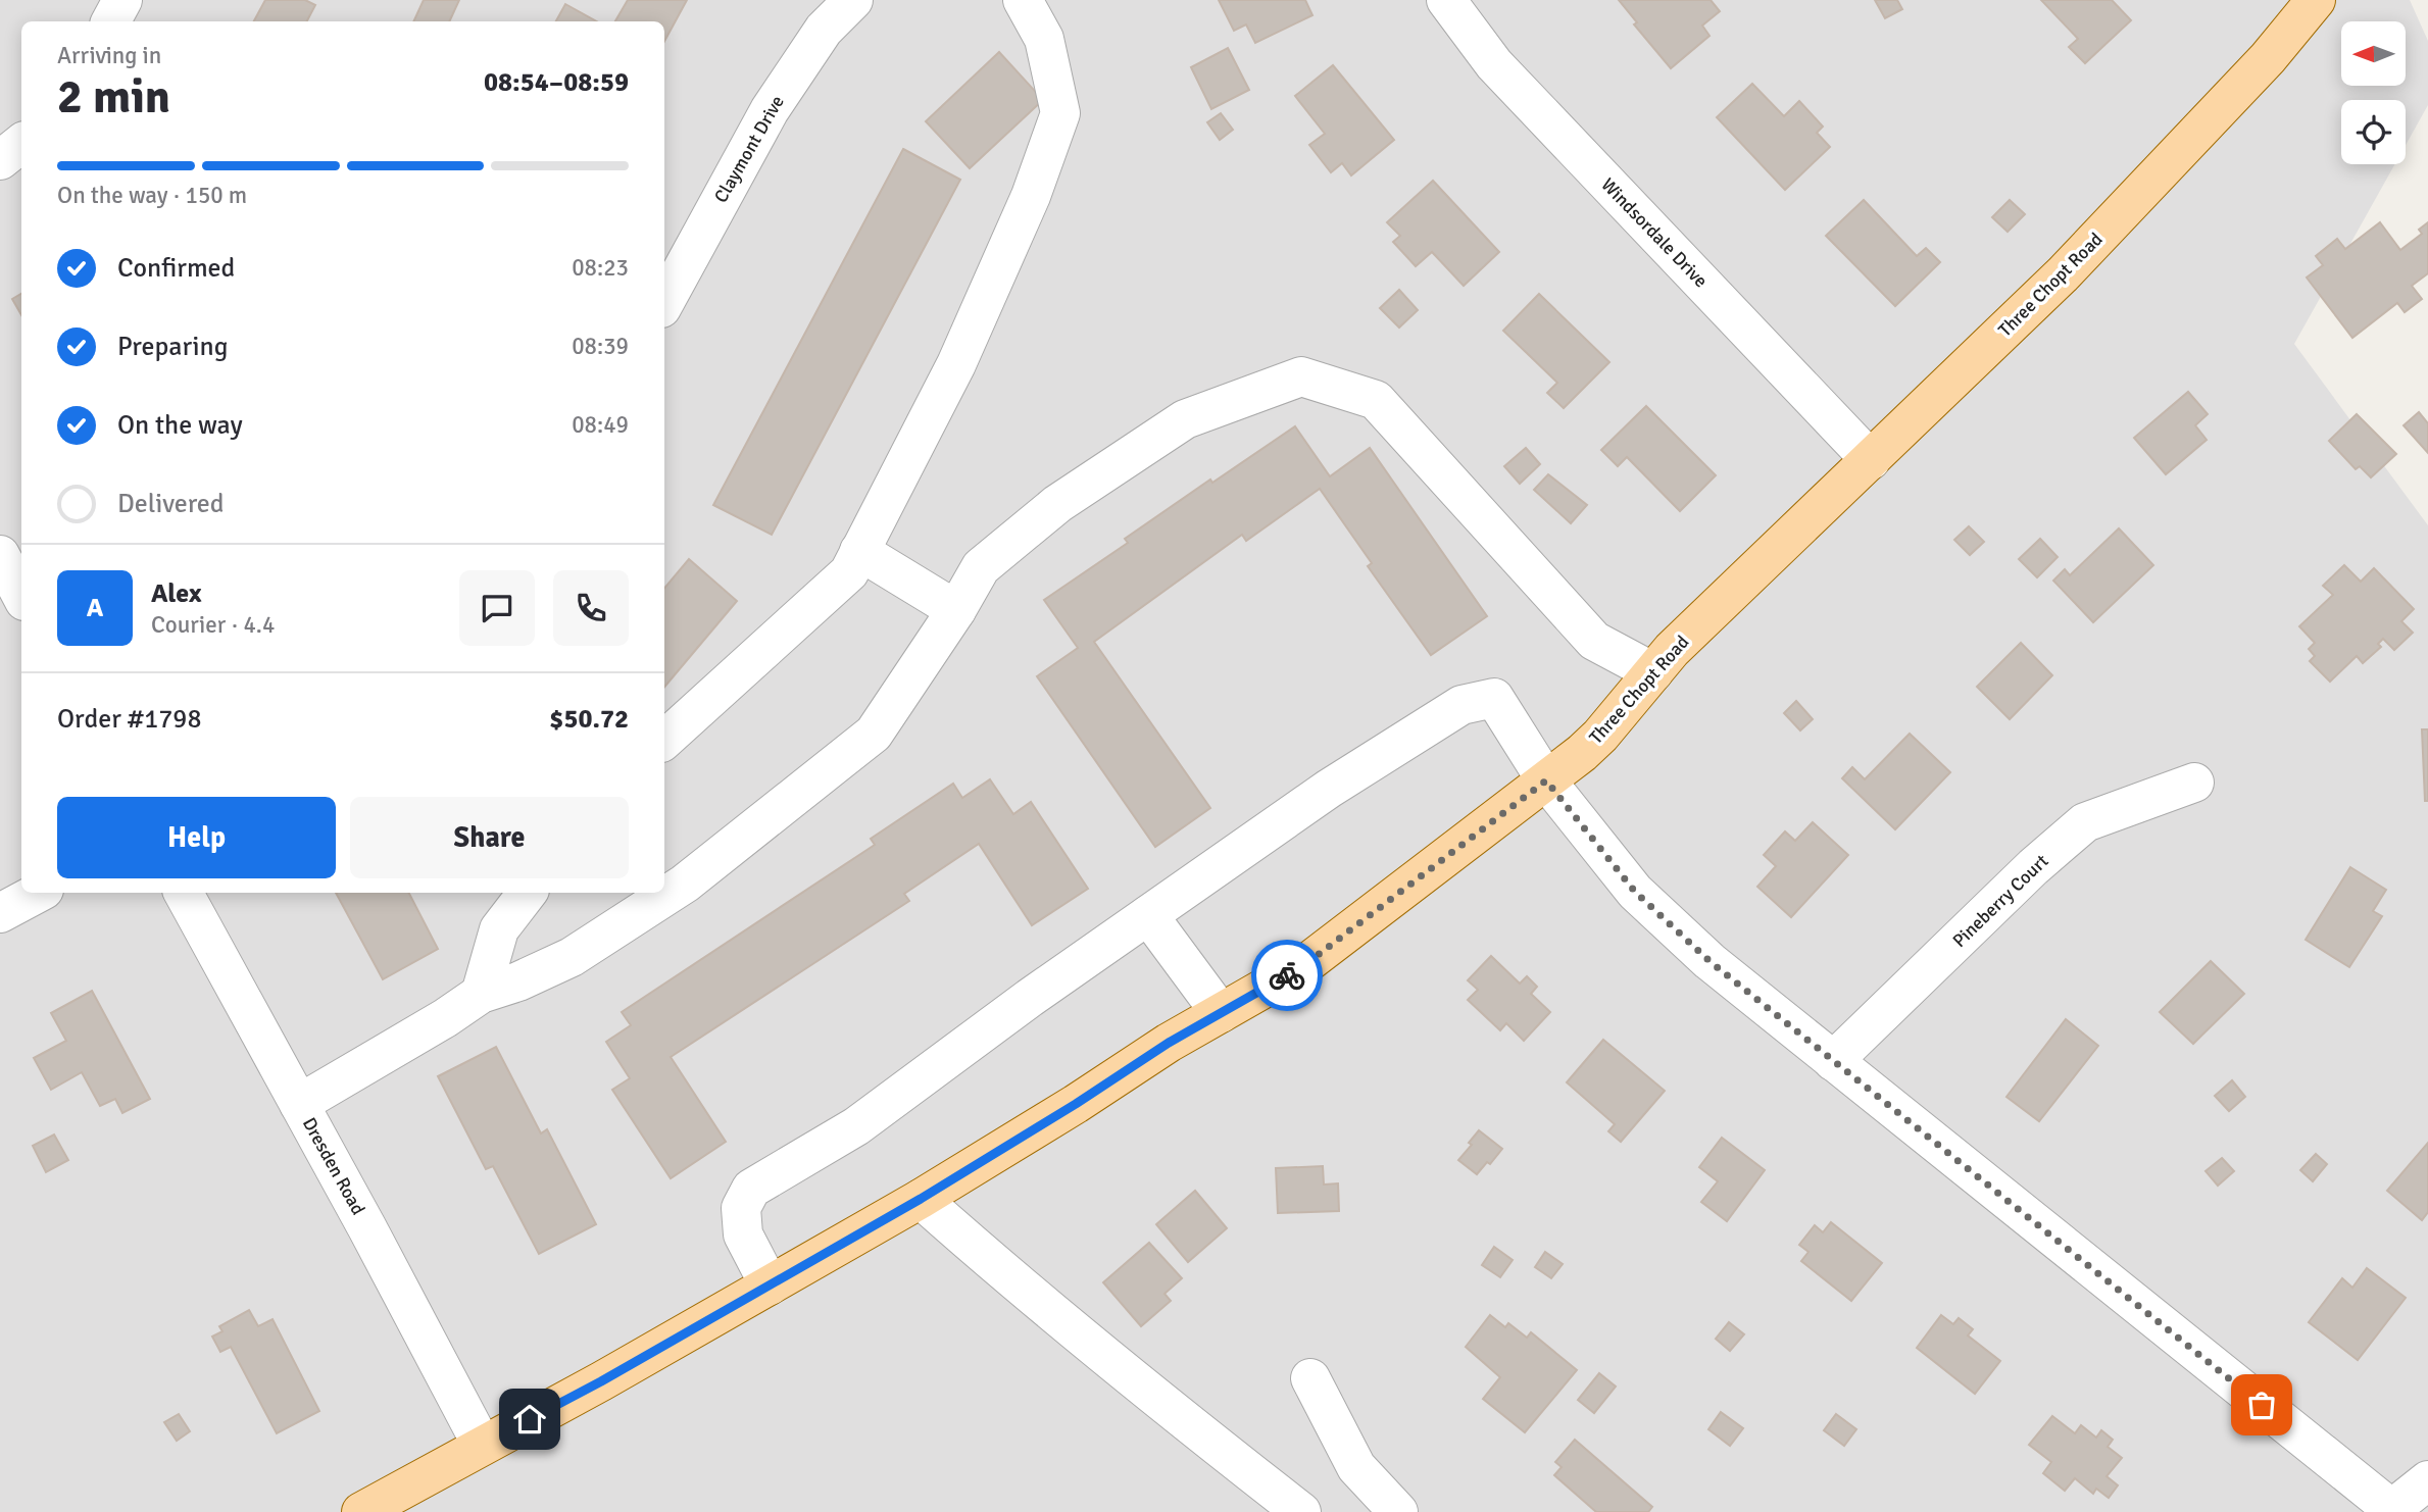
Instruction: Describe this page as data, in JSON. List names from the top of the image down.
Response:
{
  "streets": {
    "main road": ["Three Chopt Road"],
    "street": [
      "Claymont Drive",
      "Windsordale Drive",
      "Pineberry Court",
      "Dresden Road"
    ]
  },
  "crossings": [
    ["Windsordale Drive", "Three Chopt Road"],
    ["Three Chopt Road", "Dresden Road"]
  ],
  "north": "left",
  "page": {
    "heading": ["2 min", "Arriving in", "08:54–08:59"],
    "panel": [
      "Alex",
      "Courier · 4.4",
      "Order #1798",
      "$50.72"
    ],
    "bar": "On the way · 150 m",
    "list": [
      ["Confirmed", "08:23"],
      ["Preparing", "08:39"],
      ["On the way", "08:49"],
      "Delivered"
    ],
    "round": "A",
    "buttons": ["Help", "Share"]
  }
}
